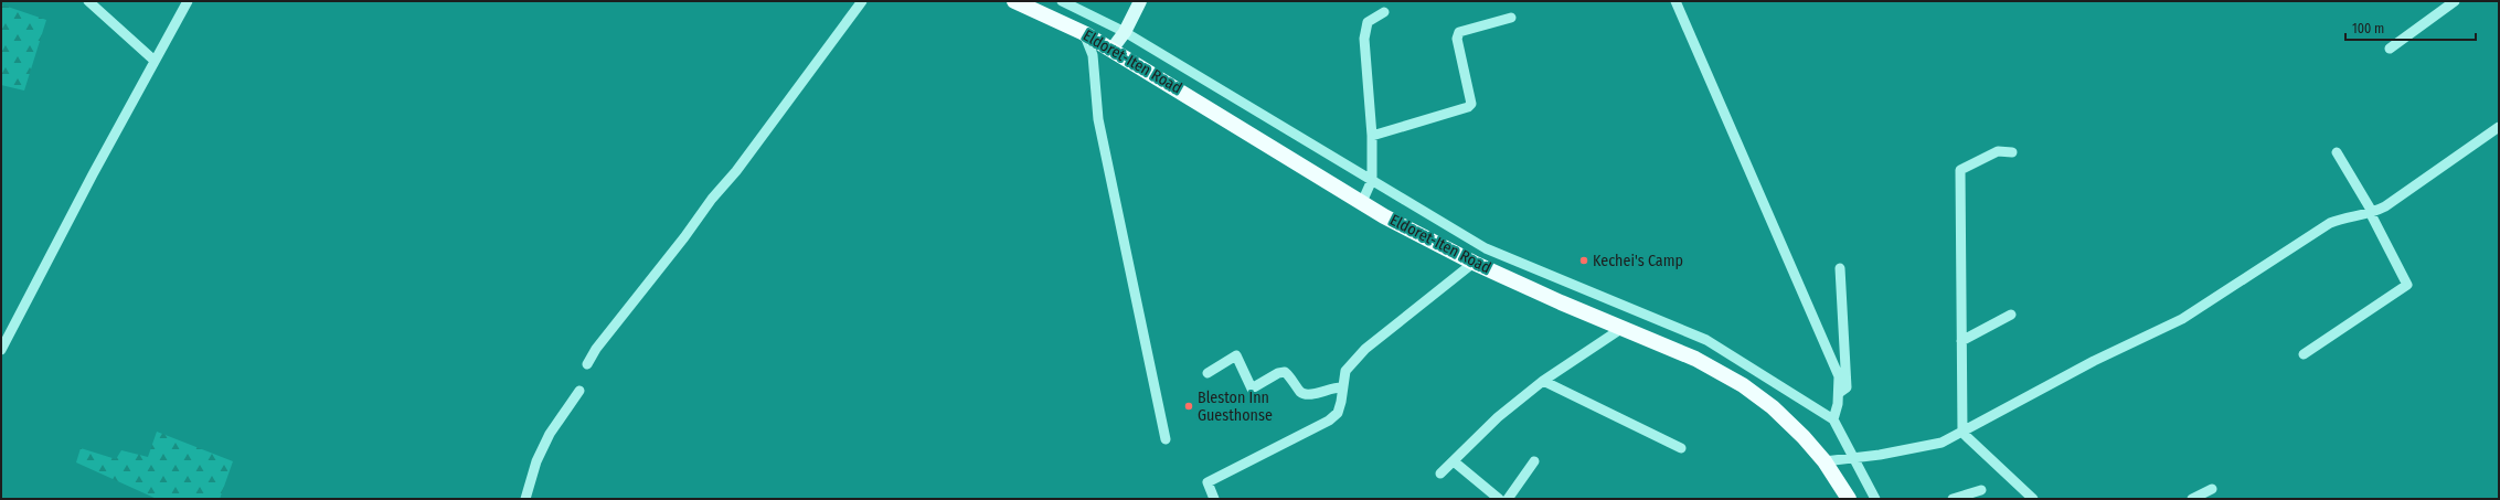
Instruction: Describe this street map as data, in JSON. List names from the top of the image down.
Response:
{
  "streets": {
    "main road": ["Eldoret-Iten Road"]
  },
  "places": ["Kechei's Camp", "Bleston Inn Guesthonse"],
  "scale_bar": "100 m"
}
